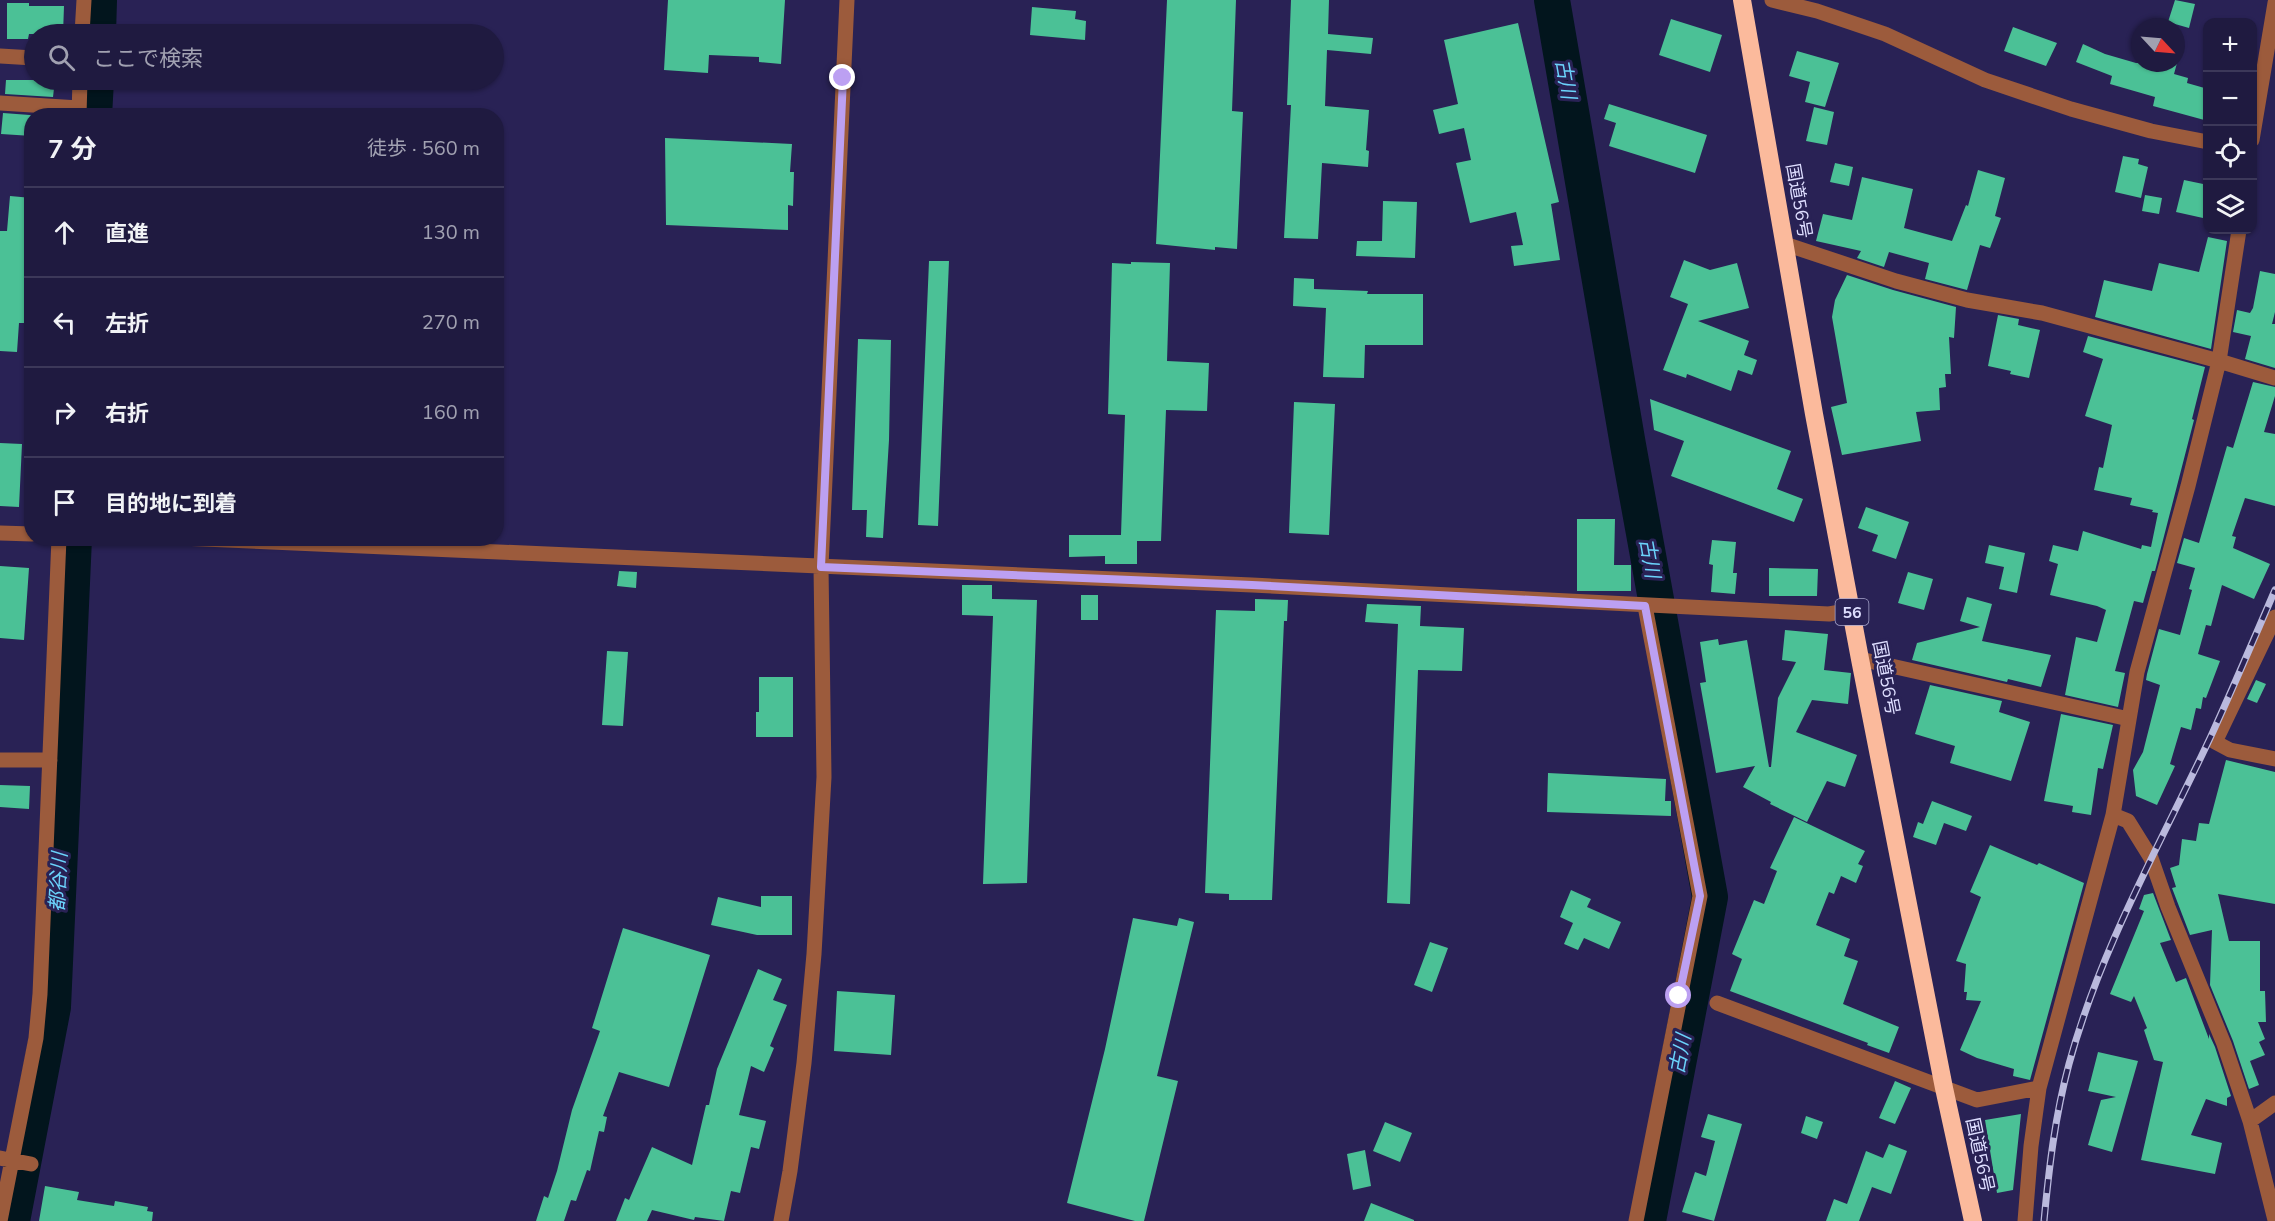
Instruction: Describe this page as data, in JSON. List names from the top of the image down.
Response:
{
  "streets": {
    "highway": ["国道56号", "56"]
  },
  "water": ["古川", "都谷川"],
  "north": "bottom right",
  "page": {
    "map_buttons": ["+", "−"],
    "search": "ここで検索",
    "heading": ["7 分", "徒歩 · 560 m"],
    "list": [
      ["直進", "130 m"],
      ["左折", "270 m"],
      ["右折", "160 m"],
      "目的地に到着"
    ]
  }
}
